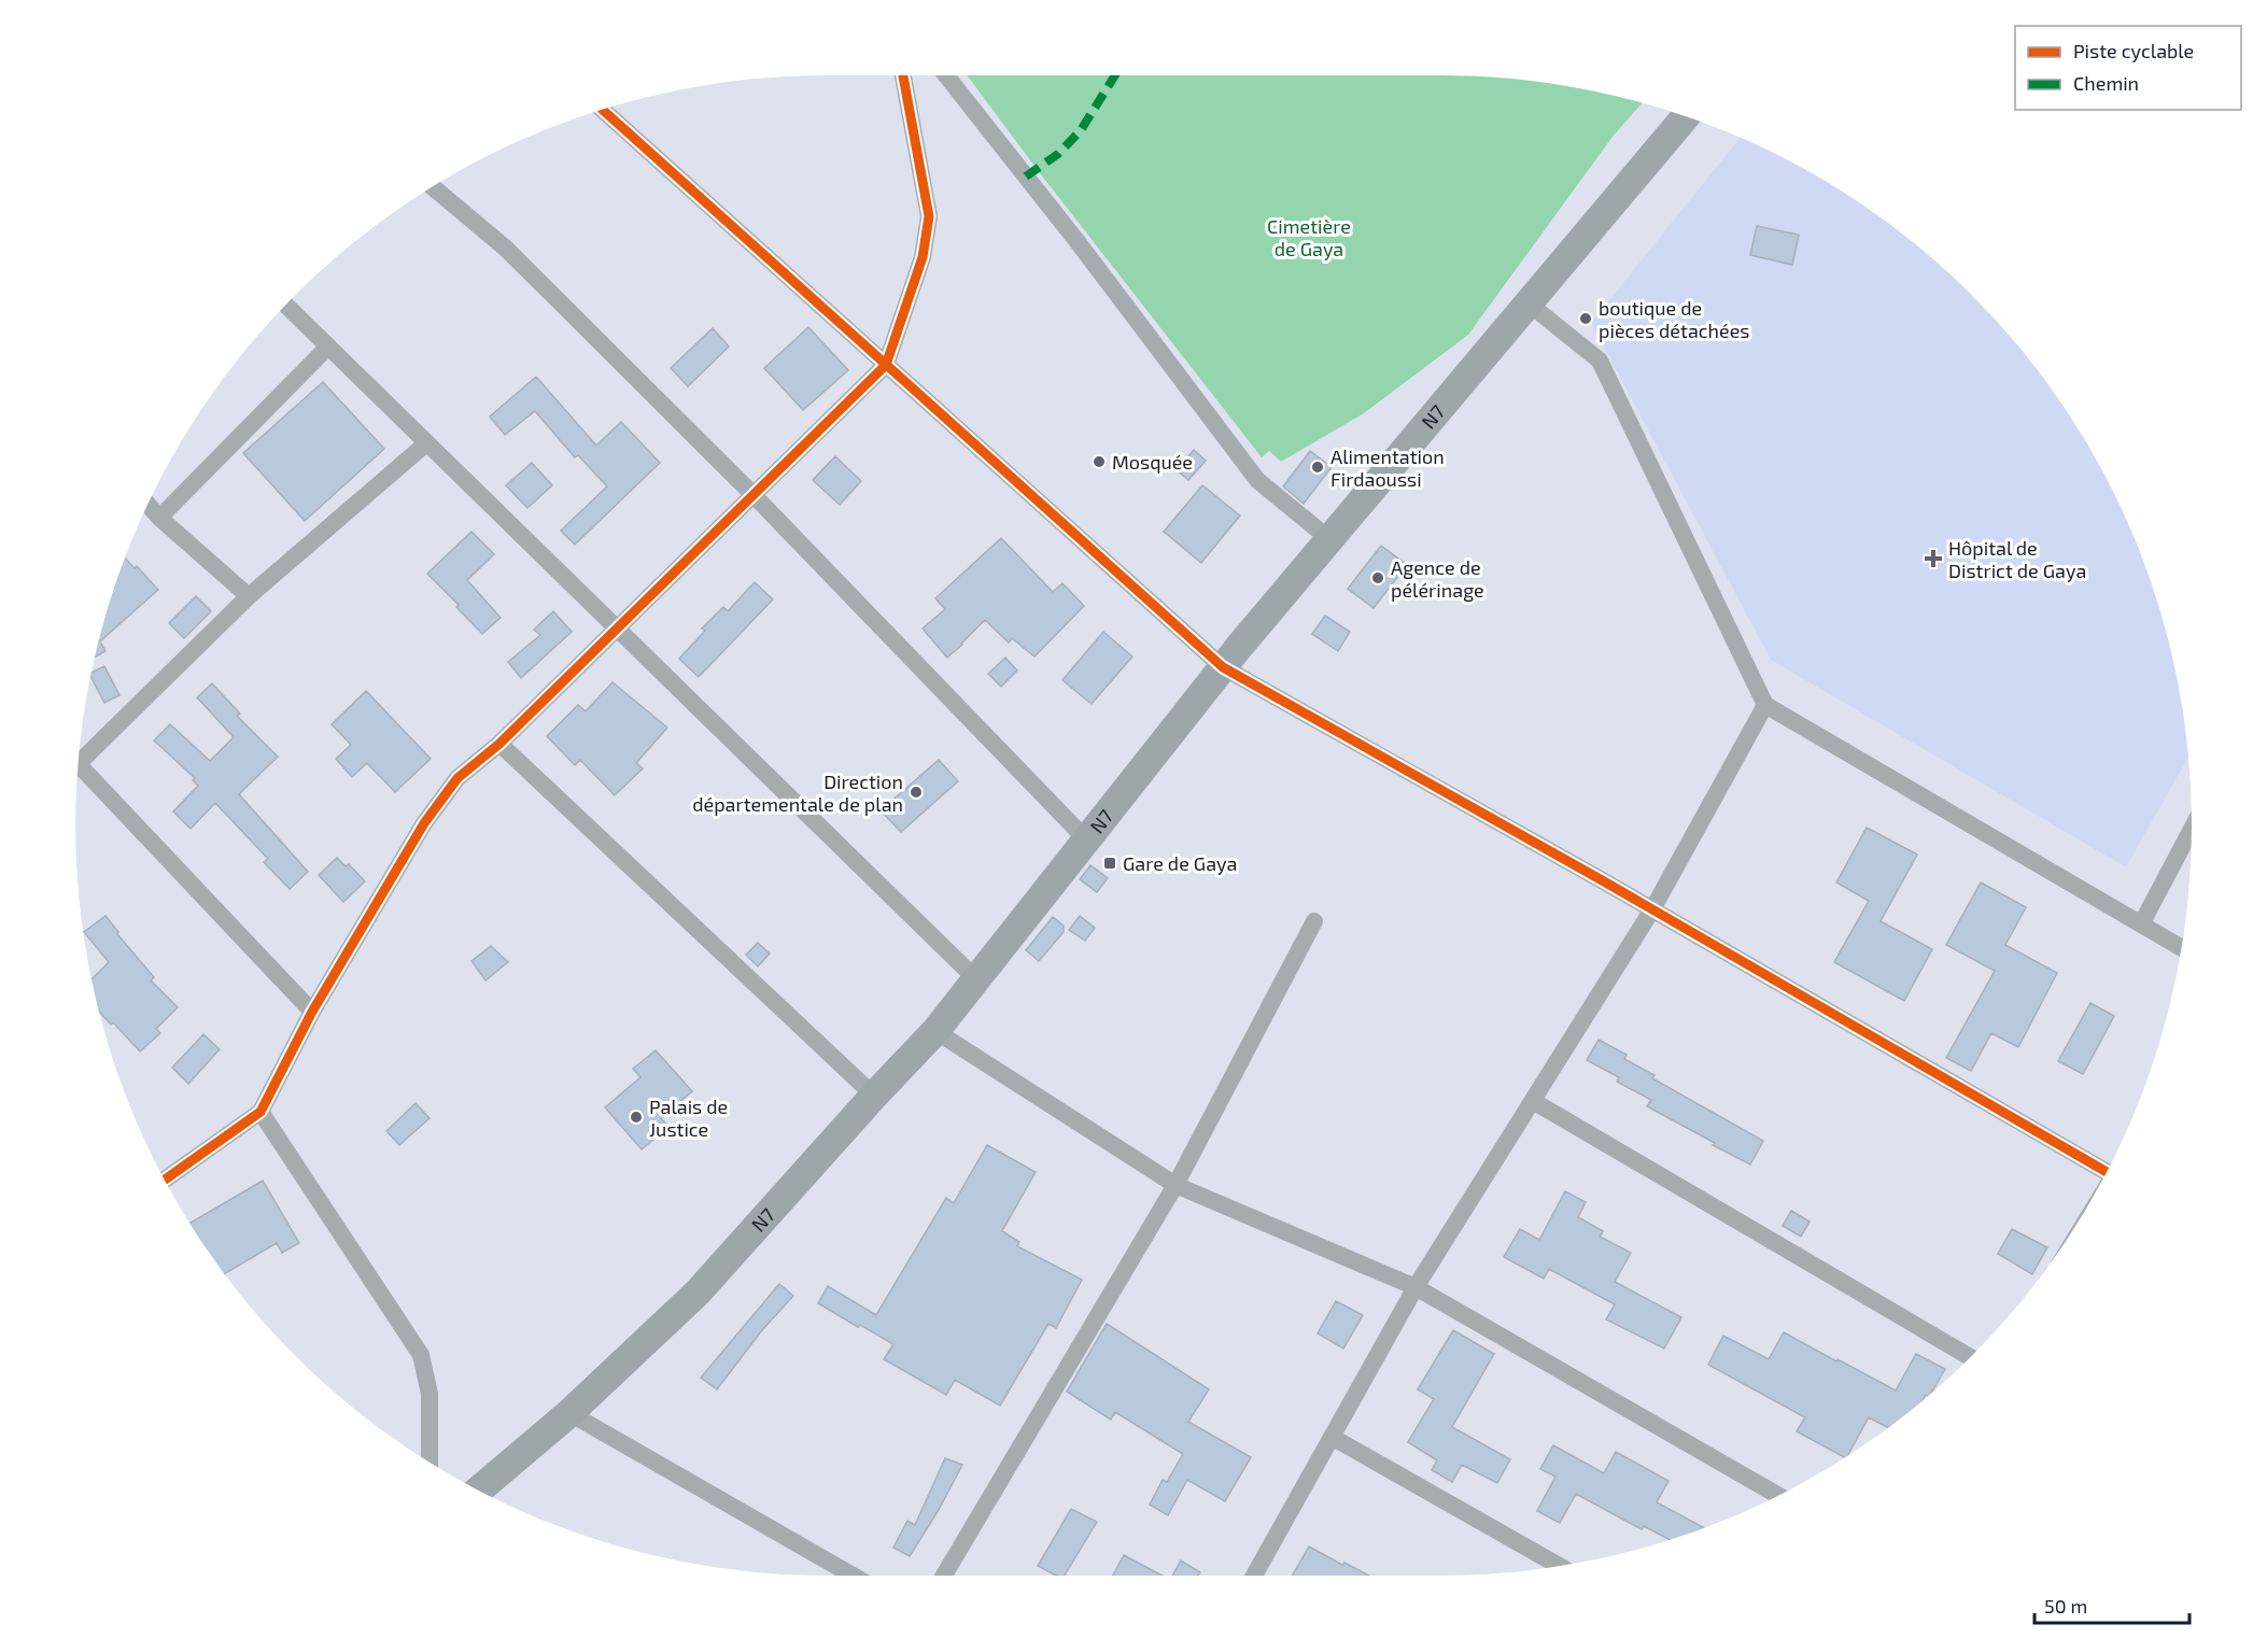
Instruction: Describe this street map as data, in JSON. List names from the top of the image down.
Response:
{
  "streets": {
    "main road": ["N7"]
  },
  "parks": ["Cimetière de Gaya"],
  "places": {
    "other": [
      "boutique de pièces détachées",
      "Mosquée",
      "Alimentation Firdaoussi",
      "Agence de pélérinage",
      "Direction départementale de plan",
      "Palais de Justice"
    ],
    "health": ["Hôpital de District de Gaya"],
    "transit": ["Gare de Gaya"]
  },
  "legend": ["Piste cyclable", "Chemin"],
  "scale_bar": "50 m"
}
